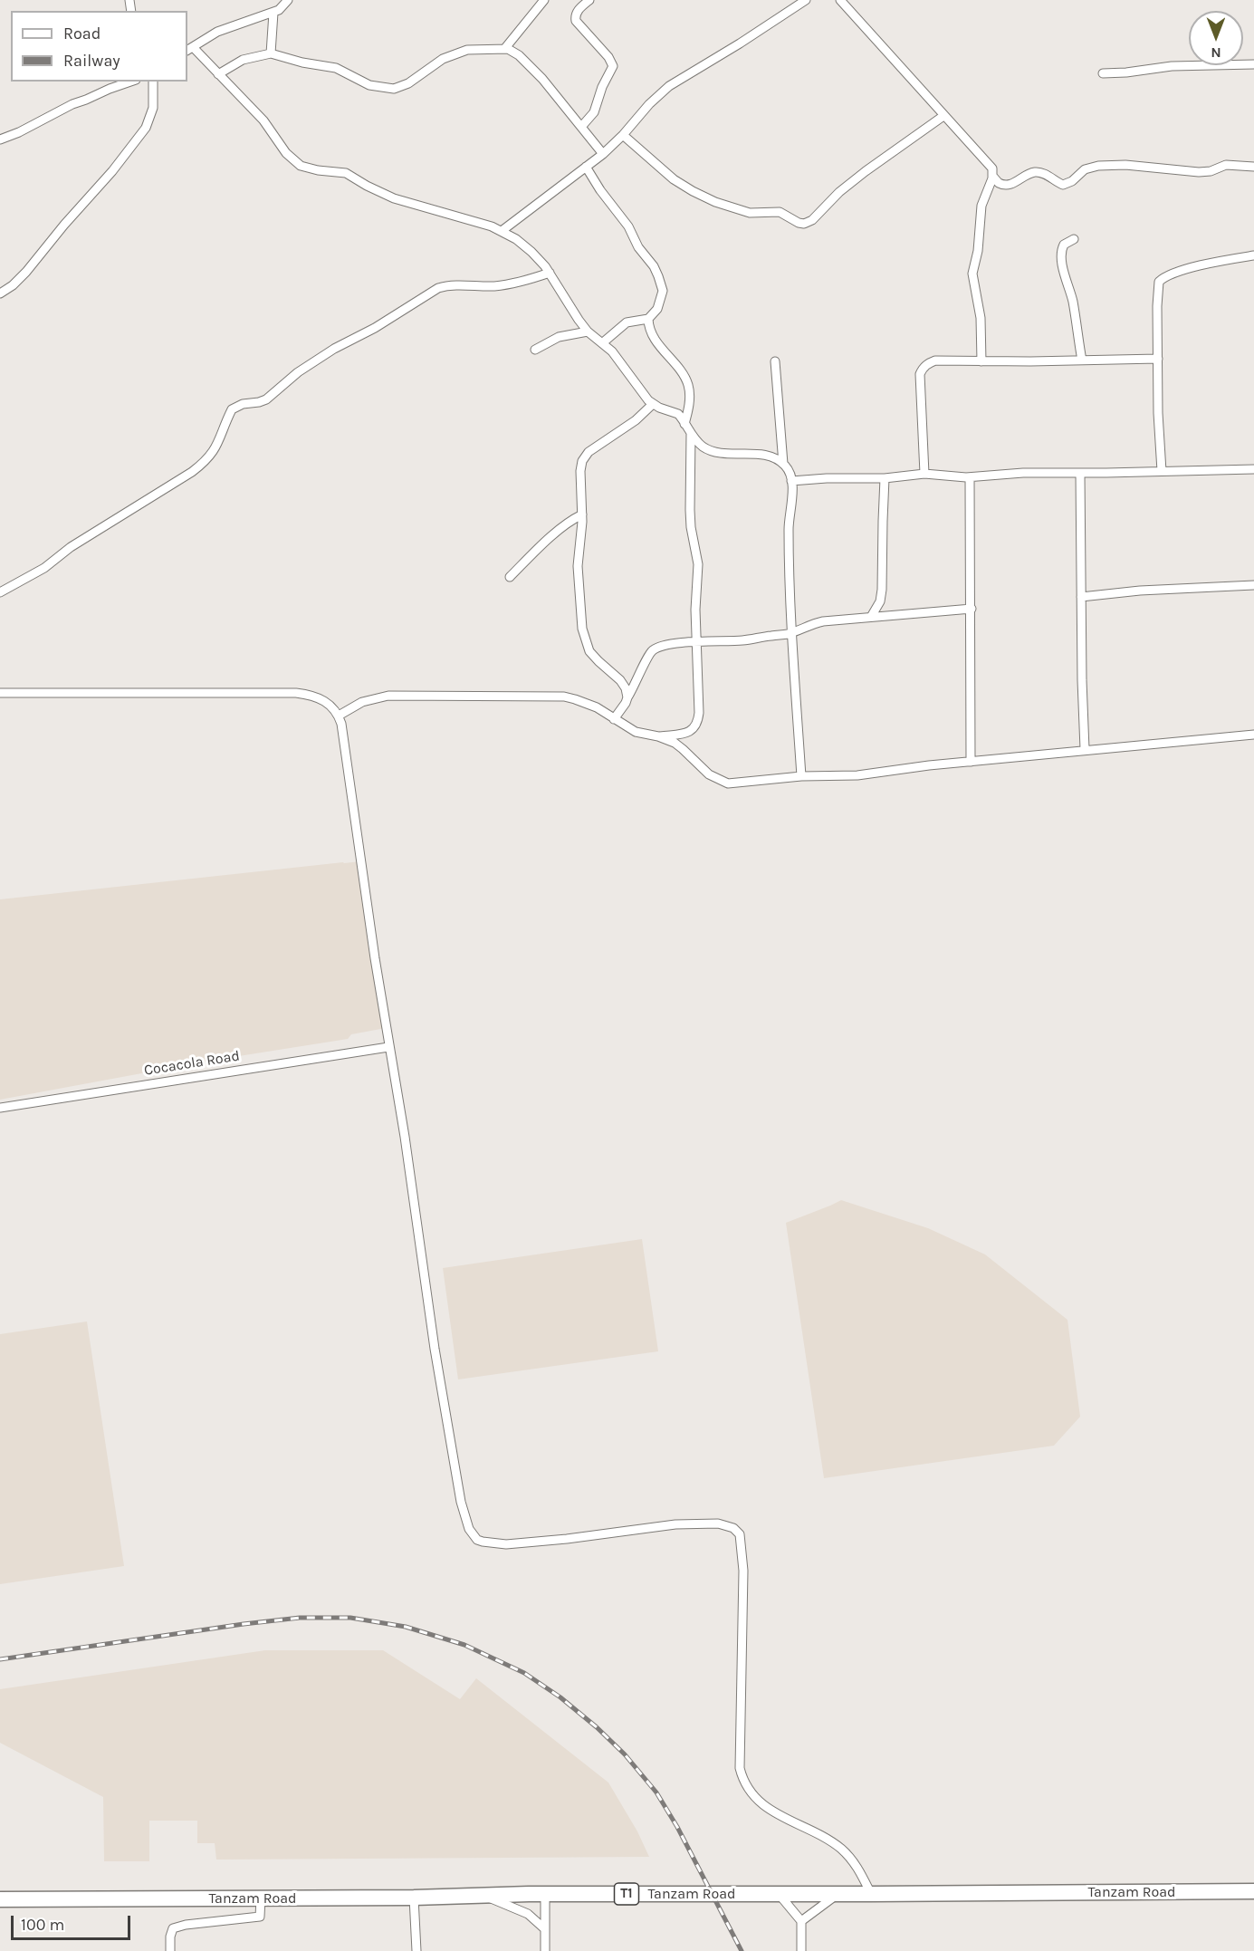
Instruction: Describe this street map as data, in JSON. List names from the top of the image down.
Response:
{
  "streets": {
    "highway": ["Tanzam Road", "T1"],
    "street": ["Cocacola Road"]
  },
  "legend": ["Road", "Railway"],
  "scale_bar": "100 m",
  "north": "bottom"
}
